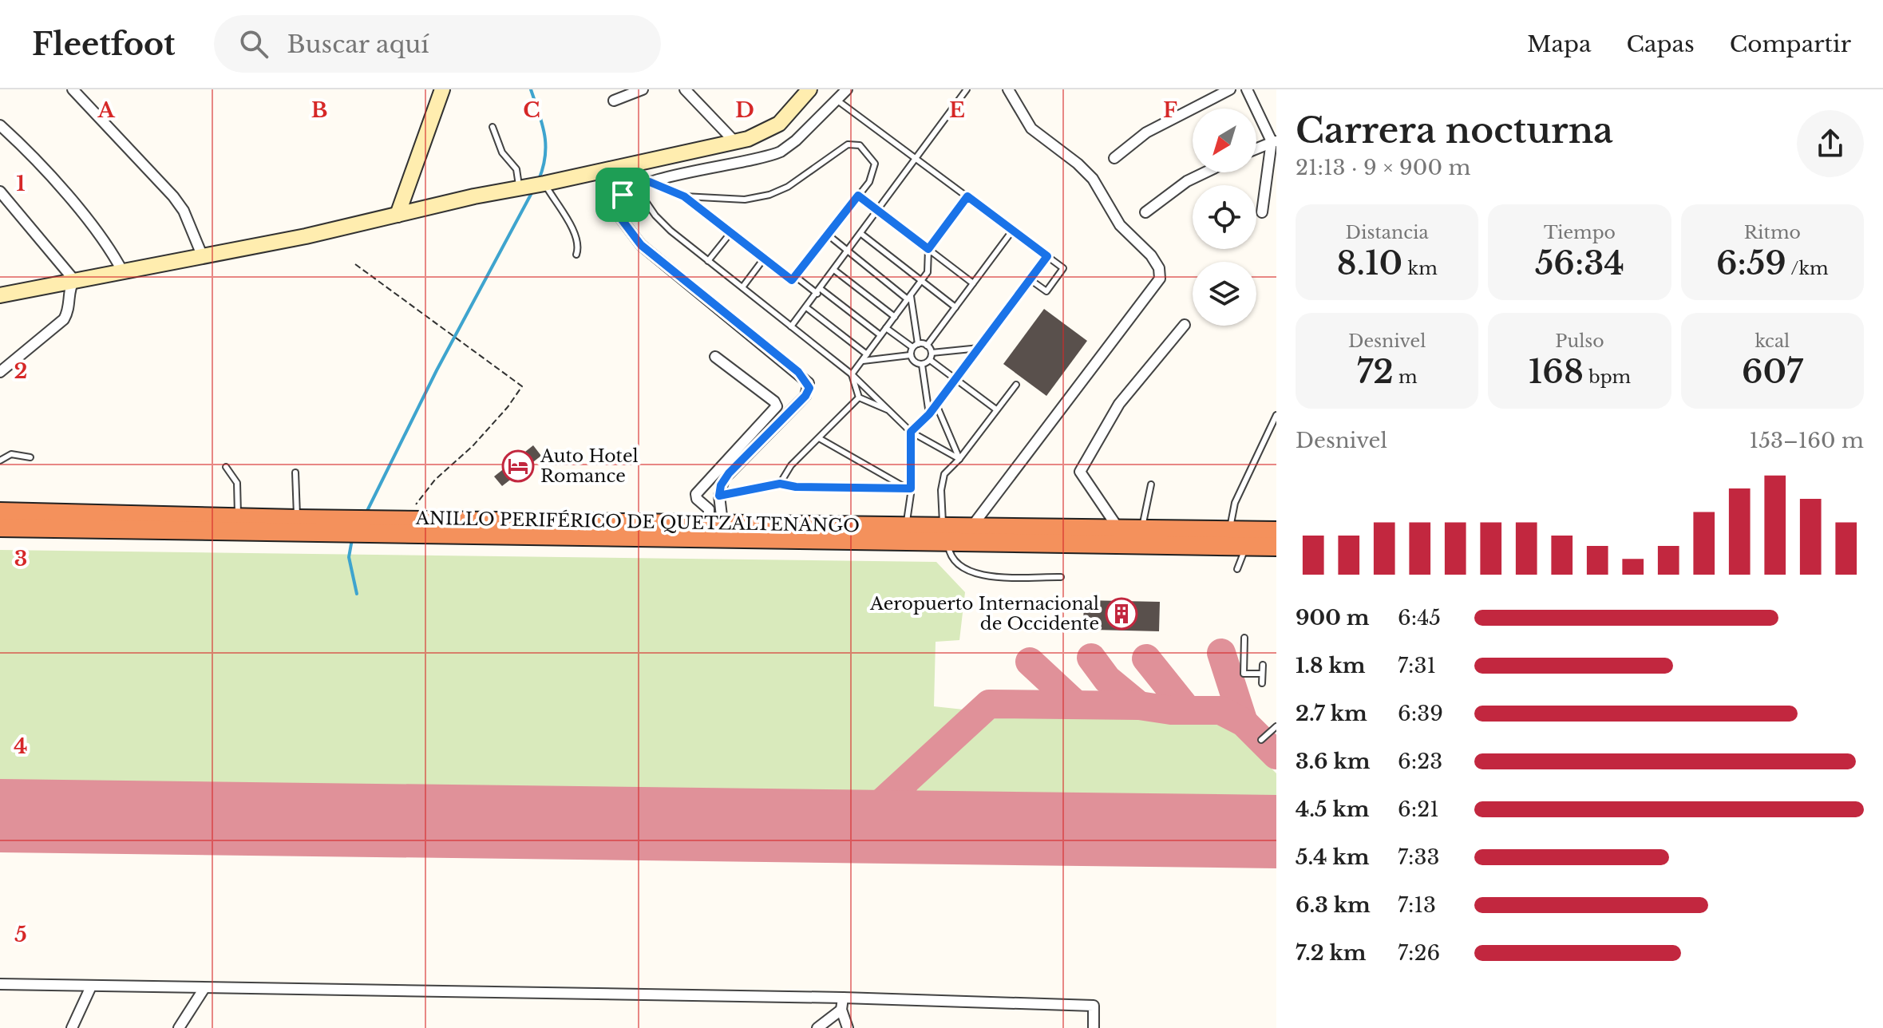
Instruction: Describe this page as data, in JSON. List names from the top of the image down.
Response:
{
  "streets": {
    "highway": ["ANILLO PERIFÉRICO DE QUETZALTENANGO"]
  },
  "places": {
    "hotel": ["Auto Hotel Romance"],
    "building": ["Aeropuerto Internacional de Occidente"]
  },
  "north": "bottom left",
  "page": {
    "header": "Fleetfoot",
    "search": "Buscar aquí",
    "nav": ["Mapa", "Capas", "Compartir"],
    "heading": ["Carrera nocturna", "21:13 · 9 × 900 m"],
    "stats": [
      ["Distancia", "8.10 km"],
      ["Tiempo", "56:34"],
      ["Ritmo", "6:59 /km"],
      ["Desnivel", "72 m"],
      ["Pulso", "168 bpm"],
      ["kcal", "607"]
    ],
    "chart": ["Desnivel", "153–160 m"],
    "list": [
      {
        "name": "900 m",
        "note": "6:45"
      },
      {
        "name": "1.8 km",
        "note": "7:31"
      },
      {
        "name": "2.7 km",
        "note": "6:39"
      },
      {
        "name": "3.6 km",
        "note": "6:23"
      },
      {
        "name": "4.5 km",
        "note": "6:21"
      },
      {
        "name": "5.4 km",
        "note": "7:33"
      },
      {
        "name": "6.3 km",
        "note": "7:13"
      },
      {
        "name": "7.2 km",
        "note": "7:26"
      }
    ]
  },
  "grid": {
    "columns": [
      "A",
      "B",
      "C",
      "D",
      "E",
      "F"
    ],
    "rows": [
      "1",
      "2",
      "3",
      "4",
      "5"
    ]
  }
}
